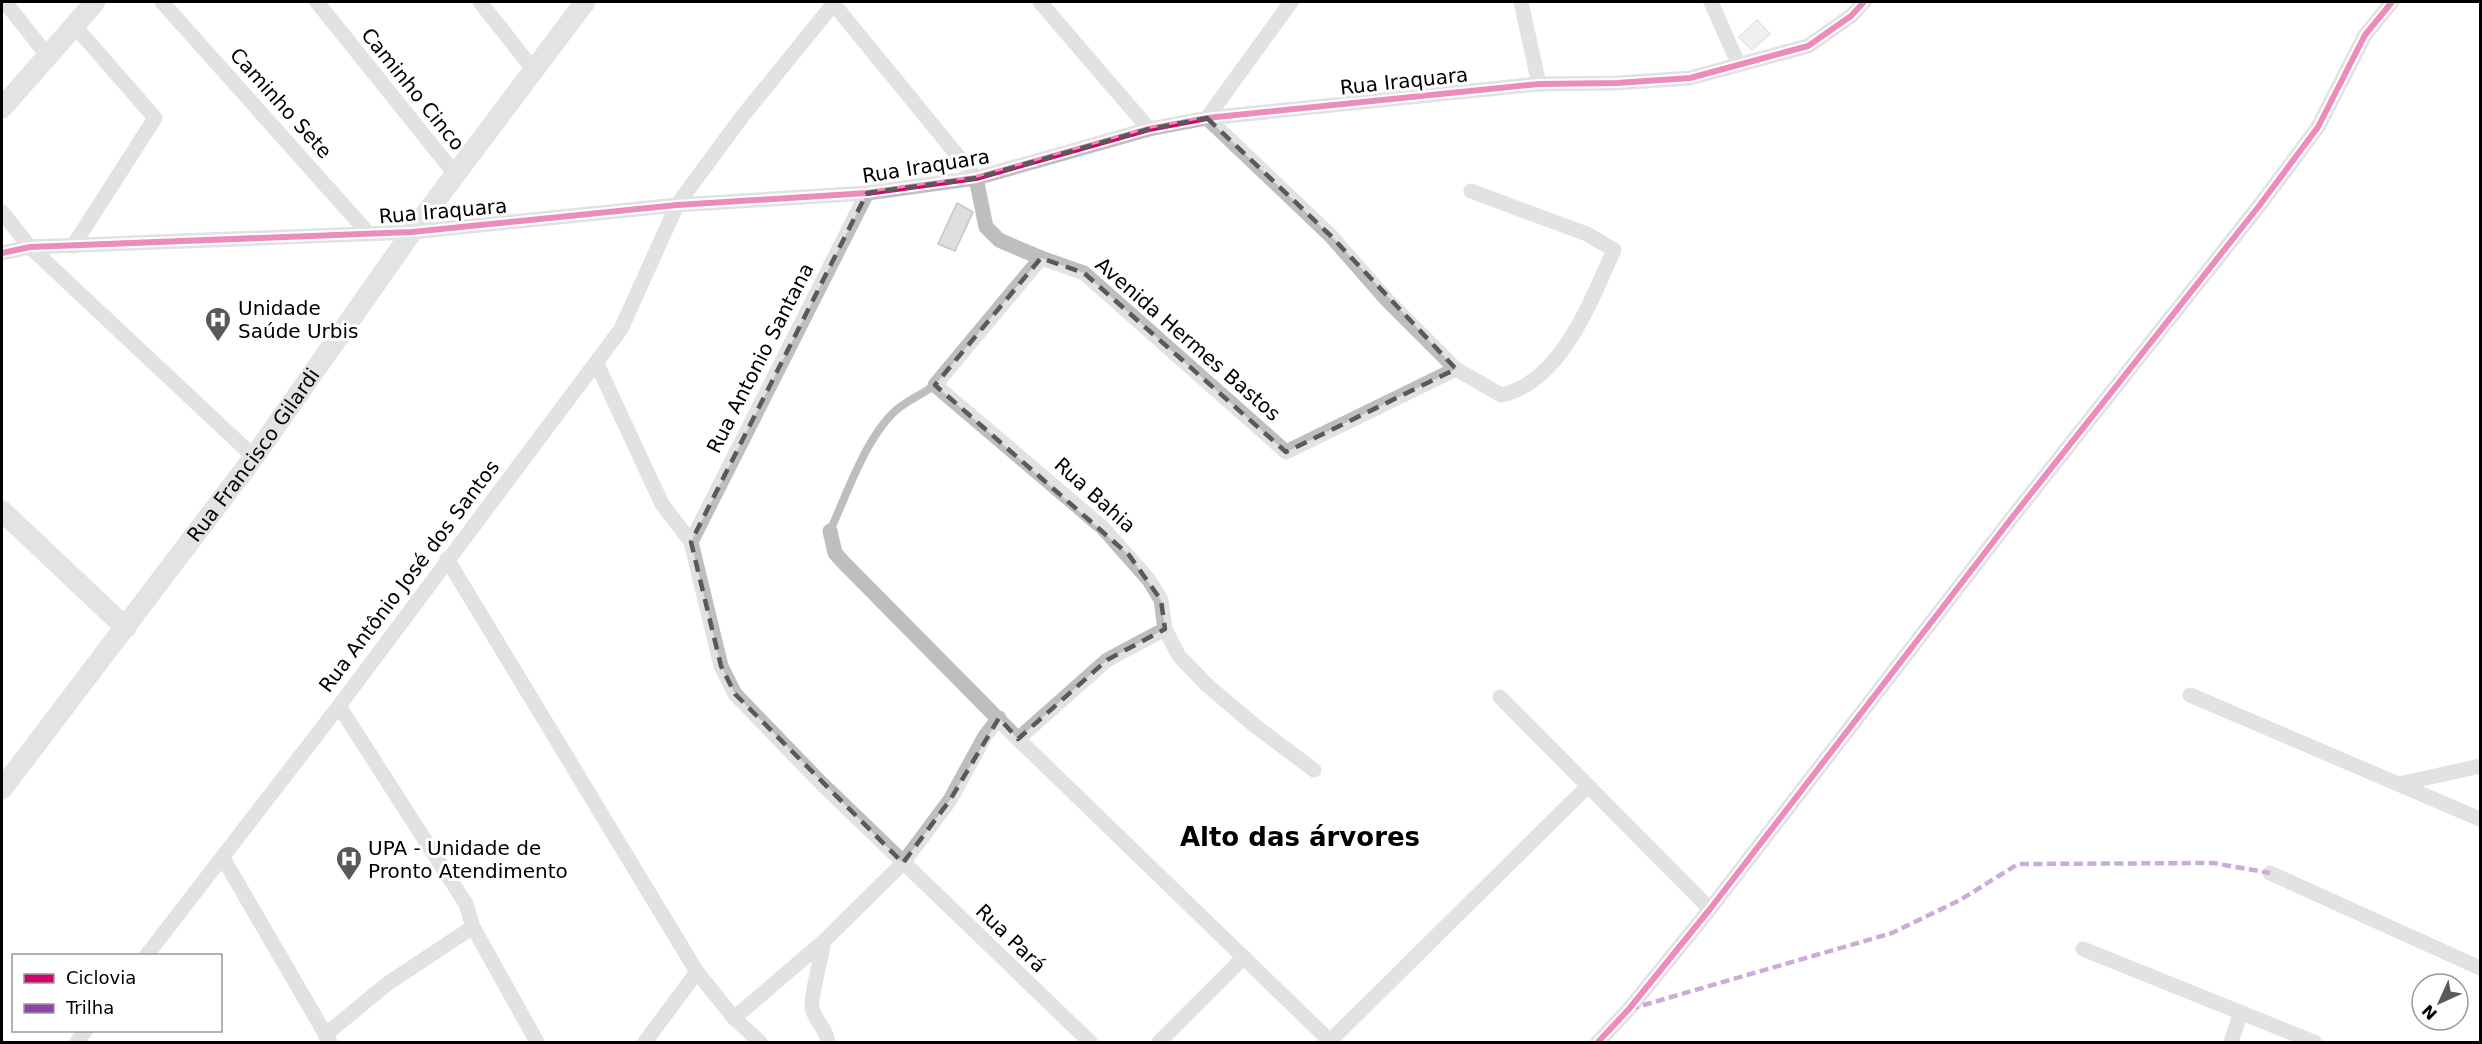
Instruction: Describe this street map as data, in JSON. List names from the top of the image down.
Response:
{
  "streets": {
    "street": [
      "Rua Iraquara",
      "Caminho Cinco",
      "Caminho Sete",
      "Avenida Hermes Bastos",
      "Rua Antonio Santana",
      "Rua Francisco Gilardi",
      "Rua Bahia",
      "Rua Antônio José dos Santos",
      "Rua Pará"
    ]
  },
  "crossings": [
    ["Rua Iraquara", "Caminho Sete"],
    ["Rua Iraquara", "Avenida Hermes Bastos"],
    ["Rua Iraquara", "Rua Antonio Santana"],
    ["Rua Iraquara", "Rua Francisco Gilardi"],
    ["Rua Iraquara", "Rua Antônio José dos Santos"],
    ["Caminho Cinco", "Rua Francisco Gilardi"],
    ["Avenida Hermes Bastos", "Rua Antônio José dos Santos"],
    ["Rua Antonio Santana", "Rua Pará"]
  ],
  "districts": ["Alto das árvores"],
  "places": {
    "hospital": ["Unidade Saúde Urbis", "UPA - Unidade de Pronto Atendimento"]
  },
  "legend": ["Ciclovia", "Trilha"],
  "north": "bottom left"
}
